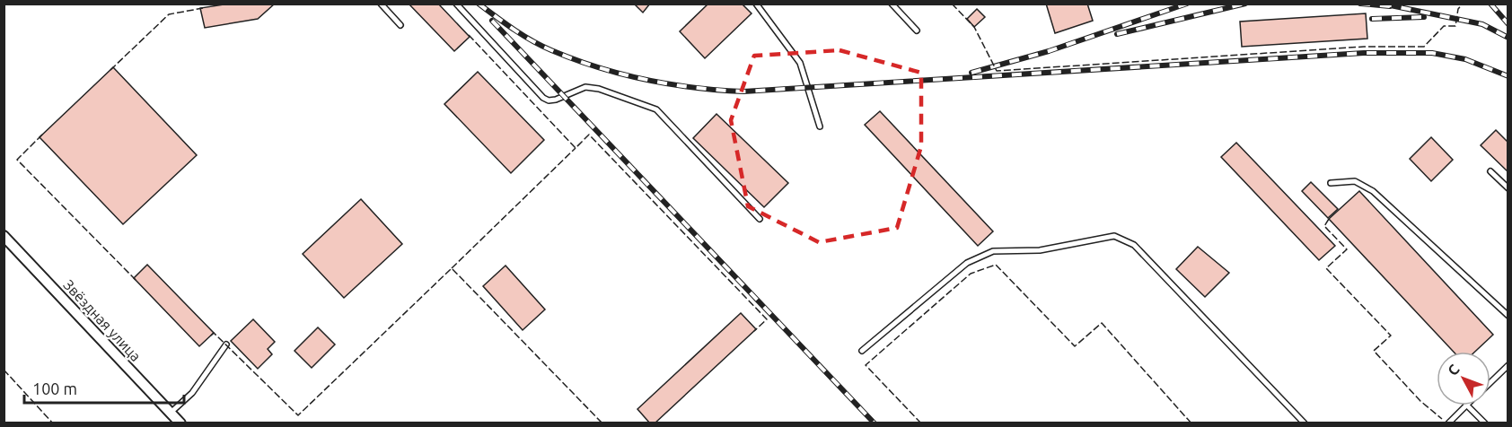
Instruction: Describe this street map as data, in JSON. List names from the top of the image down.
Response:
{
  "streets": {
    "street": ["Звёздная улица"]
  },
  "scale_bar": "100 m",
  "north": "top left"
}
